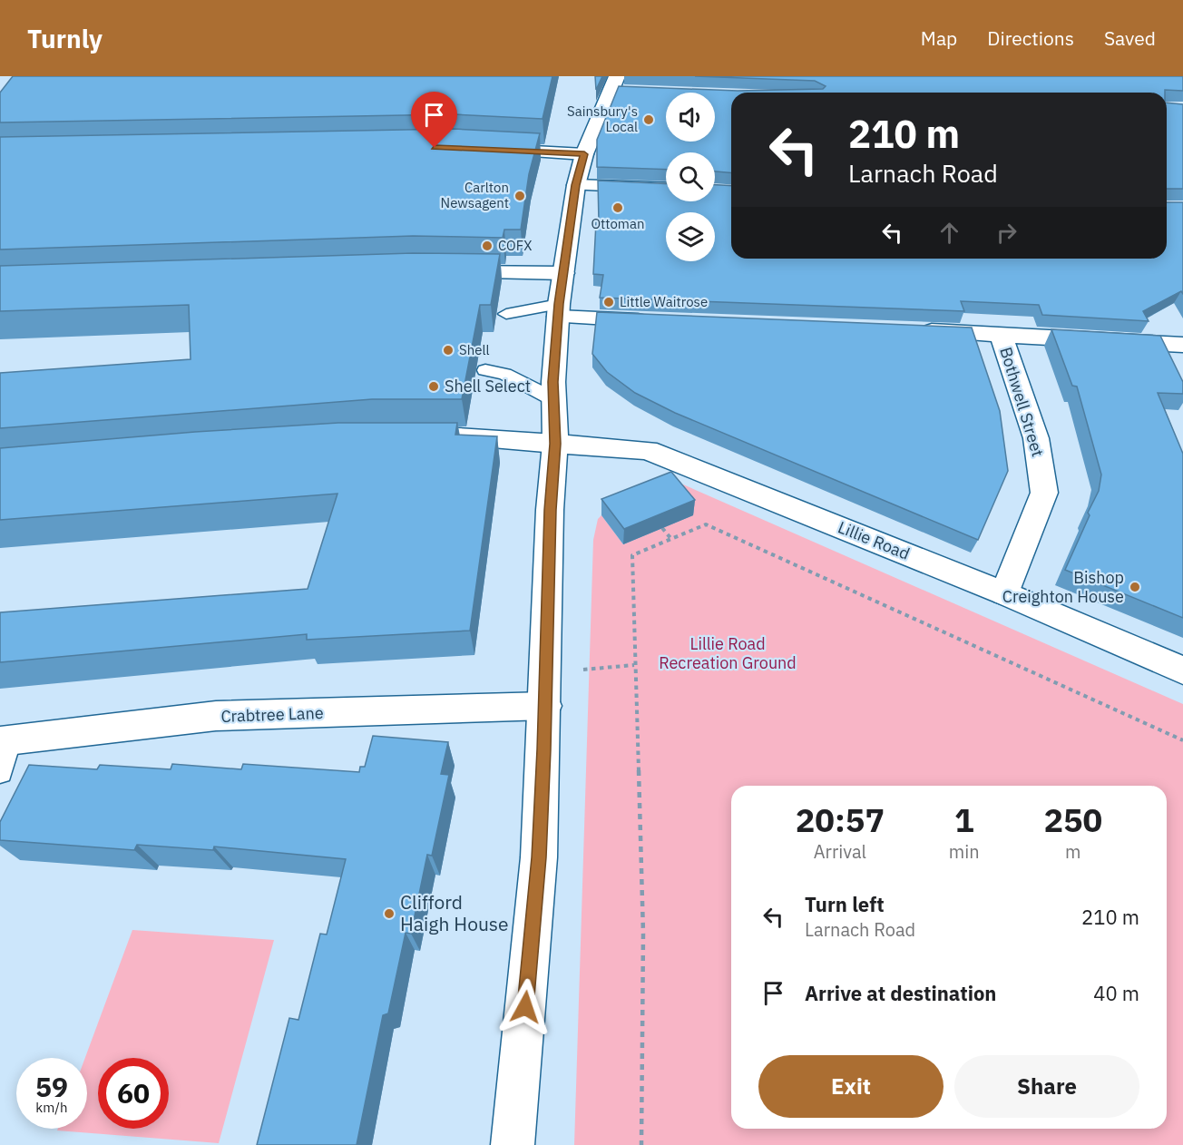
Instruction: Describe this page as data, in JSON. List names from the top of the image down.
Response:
{
  "streets": {
    "main road": ["Bothwell Street", "Lillie Road", "Crabtree Lane"]
  },
  "crossings": [
    ["Bothwell Street", "Lillie Road"]
  ],
  "parks": ["Lillie Road Recreation Ground"],
  "places": [
    "Sainsbury's Local",
    "Carlton Newsagent",
    "Ottoman",
    "COFX",
    "Little Waitrose",
    "Shell",
    "Shell Select",
    "Bishop Creighton House",
    "Clifford Haigh House"
  ],
  "page": {
    "header": "Turnly",
    "nav": ["Map", "Directions", "Saved"],
    "turn": ["210 m", "Larnach Road"],
    "eta": [
      "20:57",
      "Arrival",
      "1",
      "min",
      "250",
      "m"
    ],
    "list": [
      {
        "name": "Turn left",
        "note": "Larnach Road",
        "value": "210 m"
      },
      {
        "name": "Arrive at destination",
        "value": "40 m"
      }
    ],
    "buttons": ["Exit", "Share"],
    "speed": "59 km/h",
    "limit": "60"
  }
}
